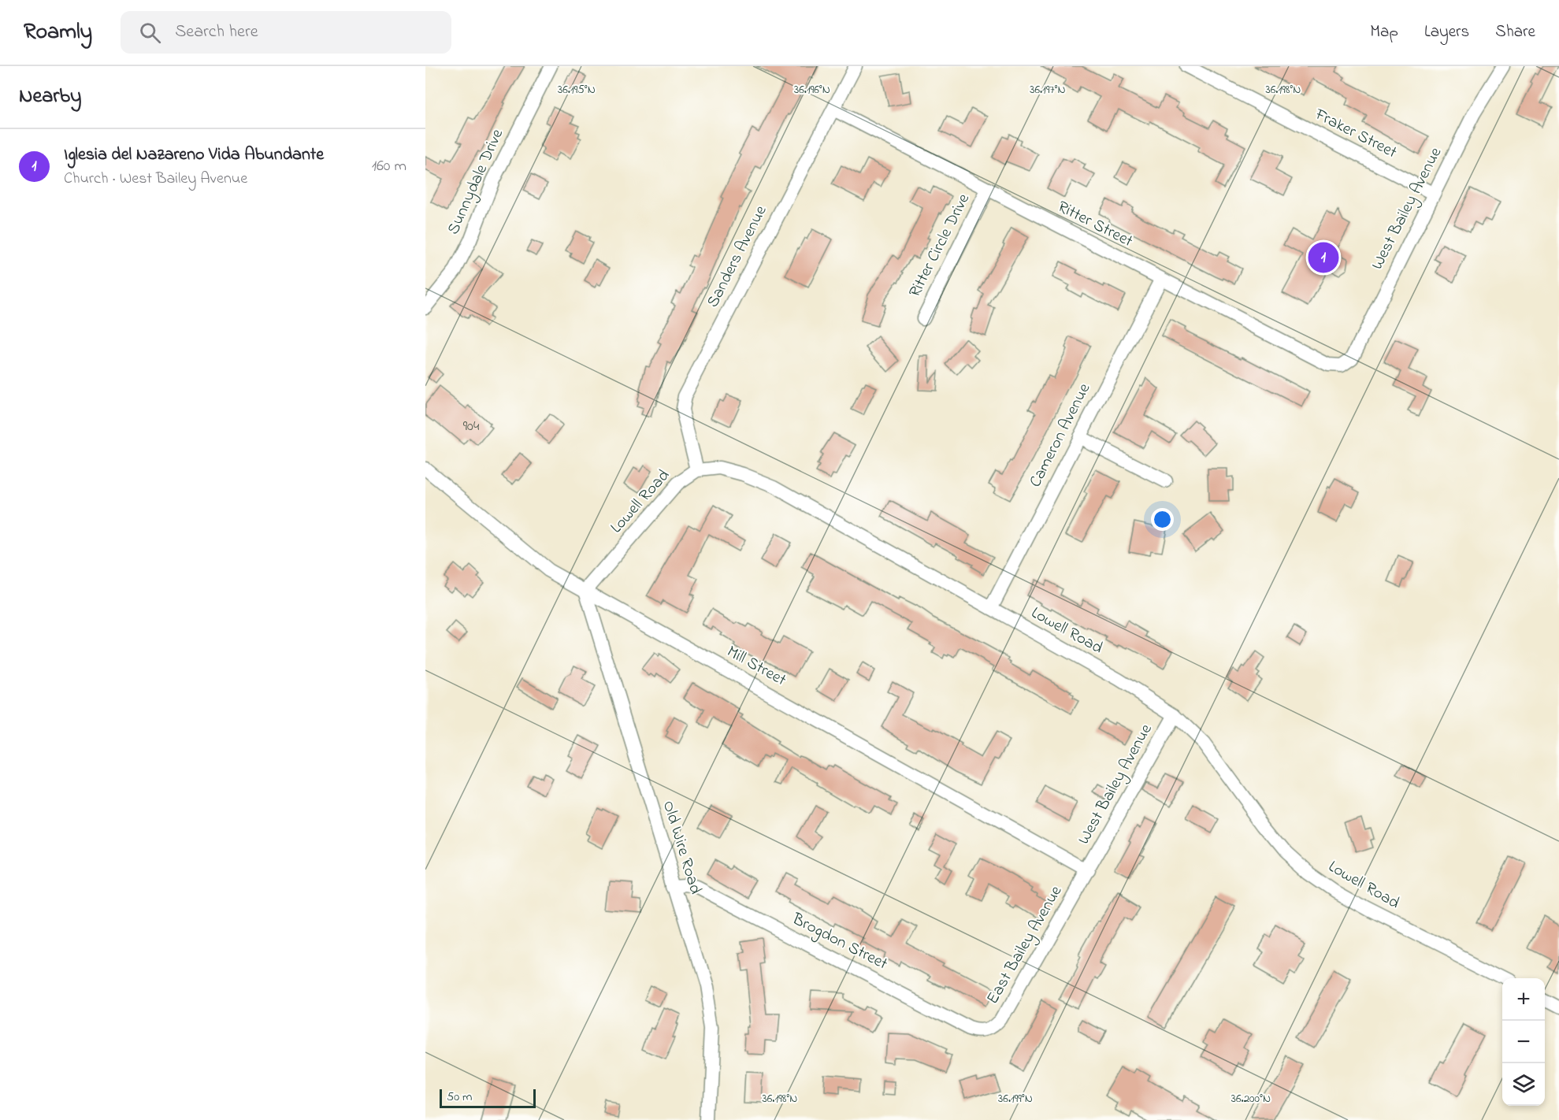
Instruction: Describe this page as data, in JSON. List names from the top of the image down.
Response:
{
  "streets": {
    "street": [
      "Fraker Street",
      "Sunnydale Drive",
      "West Bailey Avenue",
      "Ritter Street",
      "Ritter Circle Drive",
      "Sanders Avenue",
      "Cameron Avenue",
      "Lowell Road",
      "Mill Street",
      "Old Wire Road",
      "Brogdon Street",
      "East Bailey Avenue"
    ]
  },
  "crossings": [
    ["Fraker Street", "West Bailey Avenue"],
    ["West Bailey Avenue", "Ritter Street"],
    ["West Bailey Avenue", "Lowell Road"],
    ["West Bailey Avenue", "Mill Street"],
    ["West Bailey Avenue", "East Bailey Avenue"],
    ["Ritter Street", "Ritter Circle Drive"],
    ["Ritter Street", "Sanders Avenue"],
    ["Ritter Street", "Cameron Avenue"],
    ["Sanders Avenue", "Lowell Road"],
    ["Cameron Avenue", "Lowell Road"],
    ["Lowell Road", "Mill Street"],
    ["Lowell Road", "Old Wire Road"],
    ["Mill Street", "Old Wire Road"],
    ["Mill Street", "East Bailey Avenue"],
    ["Old Wire Road", "Brogdon Street"],
    ["Brogdon Street", "East Bailey Avenue"]
  ],
  "house_numbers": ["904"],
  "scale_bar": "50 m",
  "page": {
    "header": "Roamly",
    "search": "Search here",
    "nav": ["Map", "Layers", "Share"],
    "heading": "Nearby",
    "list": [
      {
        "mark": "1",
        "name": "Iglesia del Nazareno Vida Abundante",
        "note": "Church · West Bailey Avenue",
        "value": "160 m"
      }
    ],
    "pins": "1",
    "map_buttons": ["+", "−"],
    "scale": "50 m"
  },
  "coordinates": [
    "36.195°N",
    "36.196°N",
    "36.197°N",
    "36.198°N",
    "36.199°N",
    "36.200°N"
  ]
}
